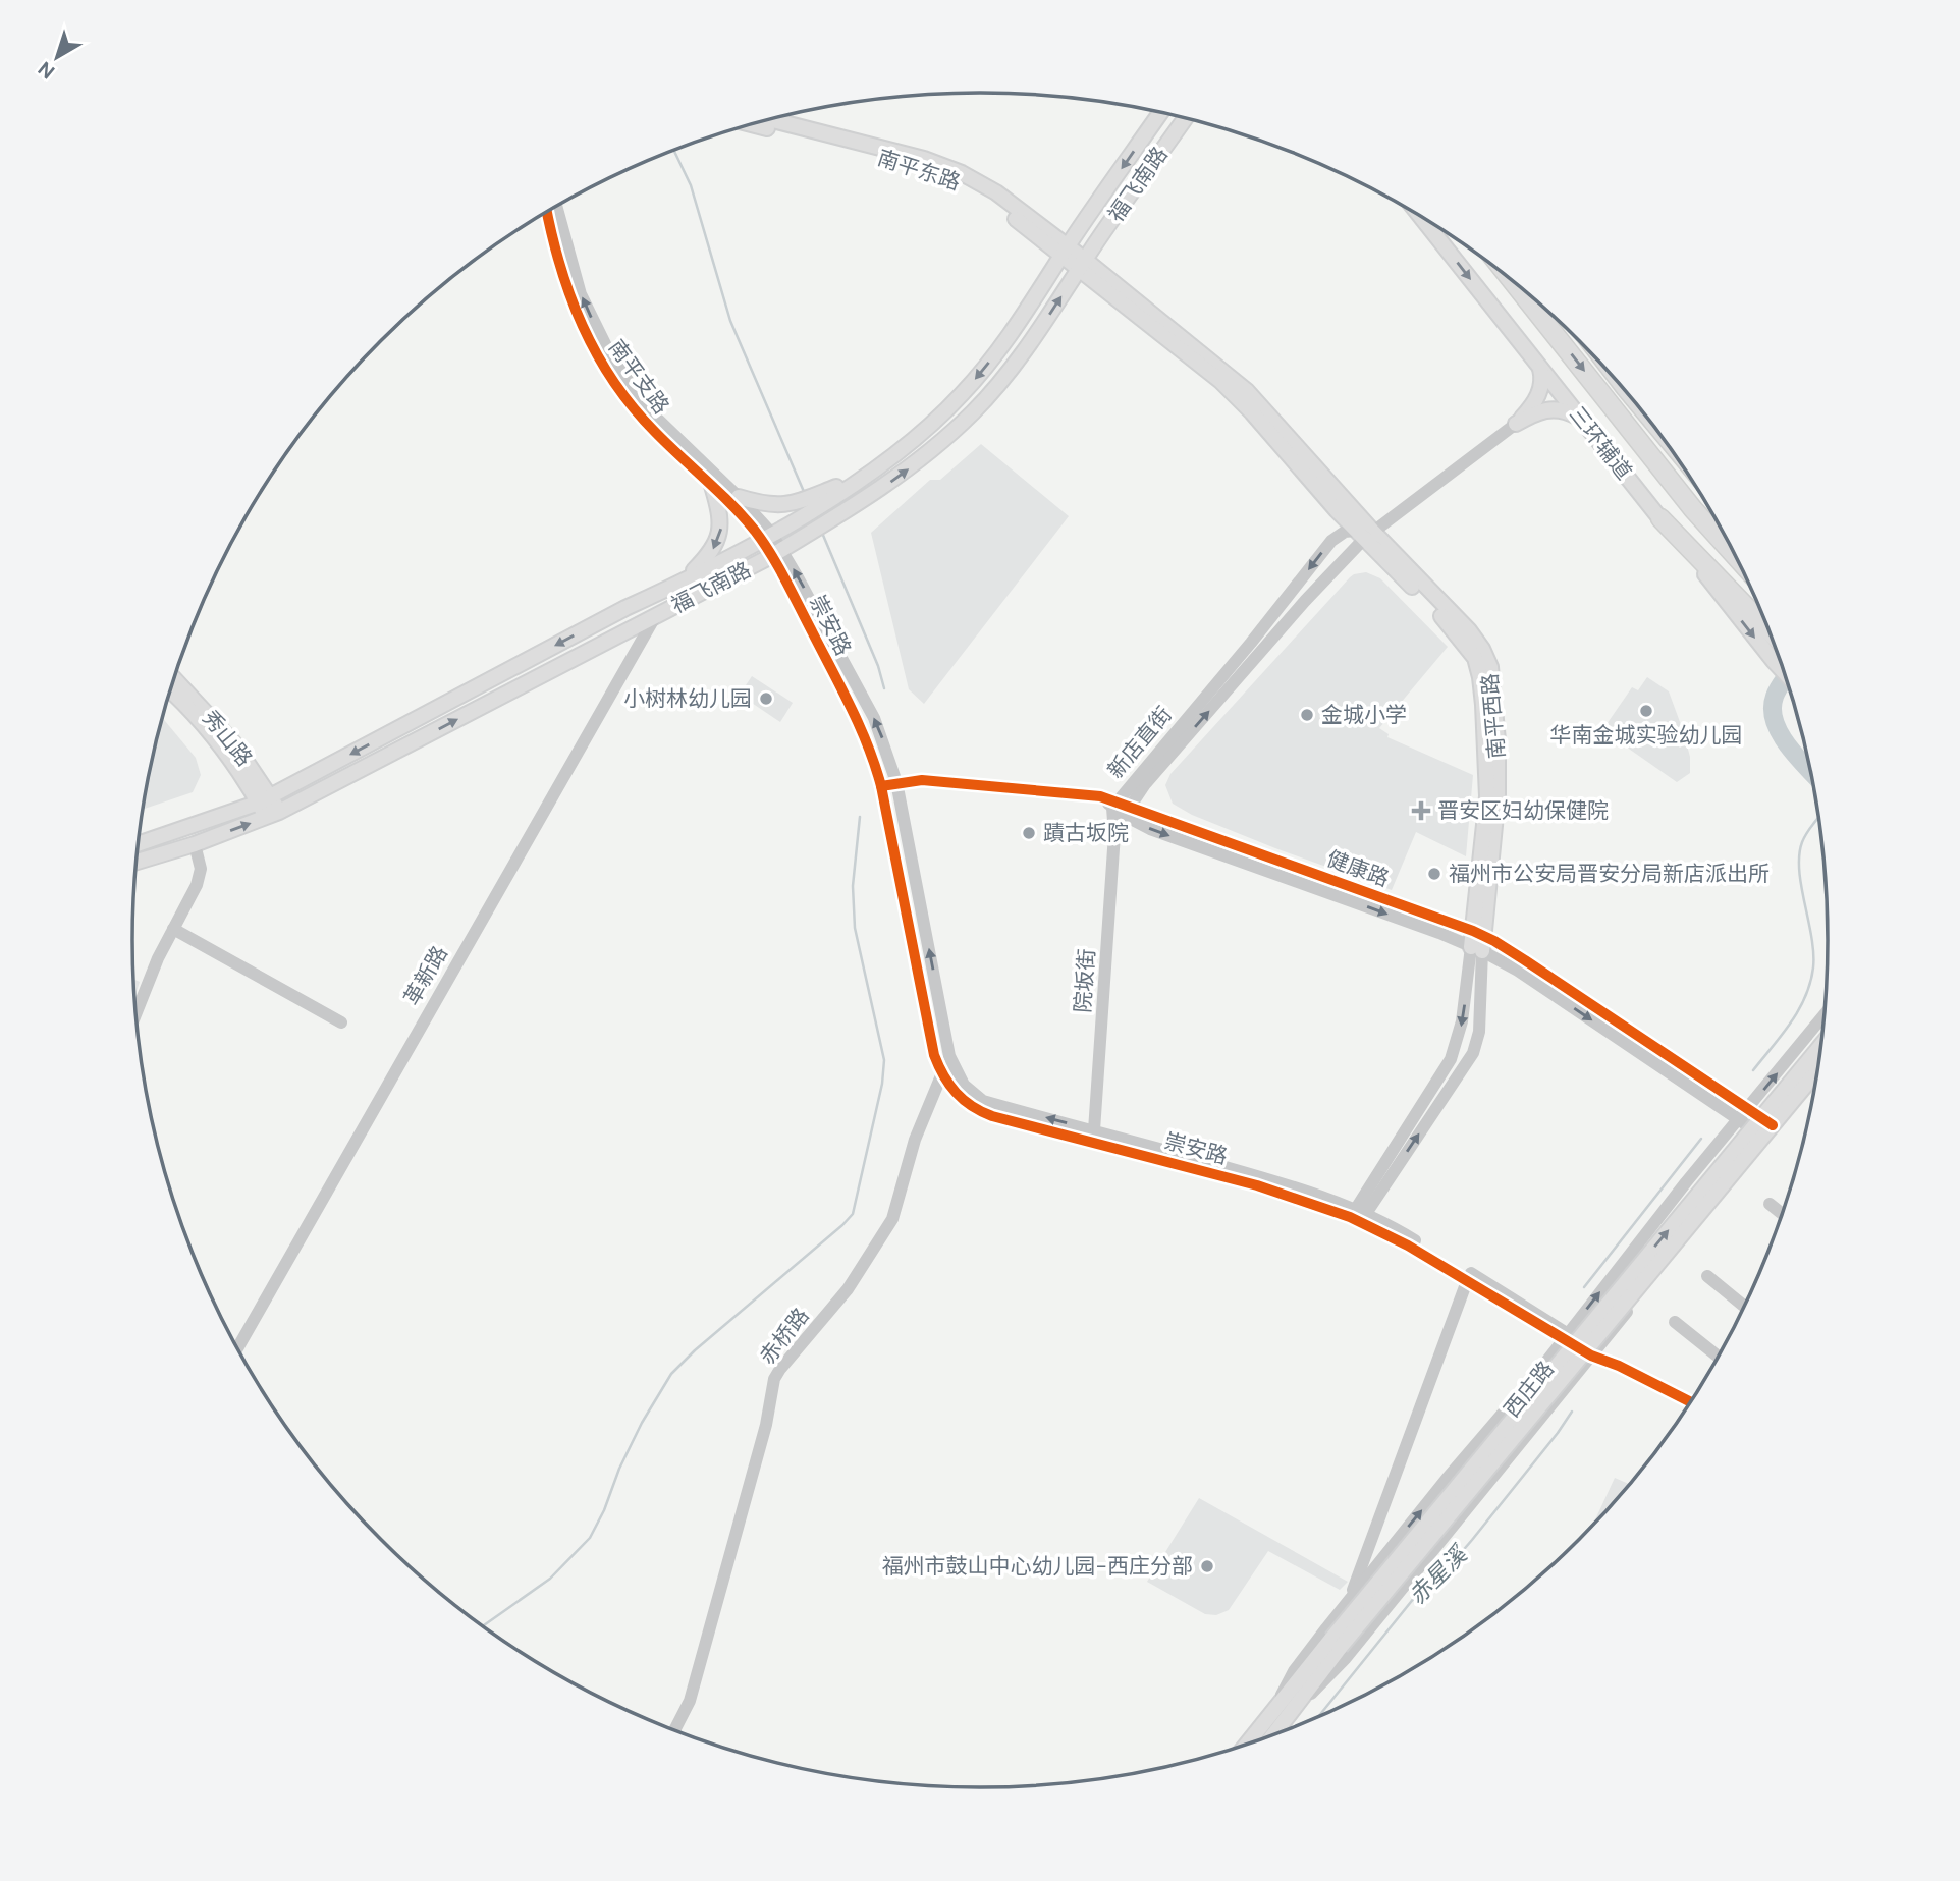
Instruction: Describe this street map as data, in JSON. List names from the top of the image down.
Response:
{
  "streets": {
    "main road": [
      "南平东路",
      "福飞南路",
      "三环辅道",
      "南平西路",
      "秀山路",
      "西庄路"
    ],
    "street": [
      "南平支路",
      "崇安路",
      "新店直街",
      "健康路",
      "革新路",
      "院坂街",
      "赤桥路"
    ]
  },
  "crossings": [
    ["南平东路", "福飞南路"],
    ["南平东路", "南平西路"],
    ["福飞南路", "南平支路"],
    ["福飞南路", "崇安路"],
    ["福飞南路", "南平西路"],
    ["福飞南路", "秀山路"],
    ["福飞南路", "革新路"],
    ["南平支路", "崇安路"],
    ["崇安路", "南平西路"],
    ["崇安路", "健康路"],
    ["崇安路", "院坂街"],
    ["崇安路", "赤桥路"],
    ["南平西路", "新店直街"],
    ["南平西路", "健康路"],
    ["新店直街", "健康路"],
    ["新店直街", "院坂街"]
  ],
  "one_way": ["三环辅道"],
  "water": ["赤星溪"],
  "places": {
    "other": [
      "小树林幼儿园",
      "华南金城实验幼儿园",
      "金城小学",
      "蹟古坂院",
      "福州市公安局晋安分局新店派出所",
      "福州市鼓山中心幼儿园-西庄分部"
    ],
    "health": ["晋安区妇幼保健院"]
  },
  "north": "bottom left"
}
